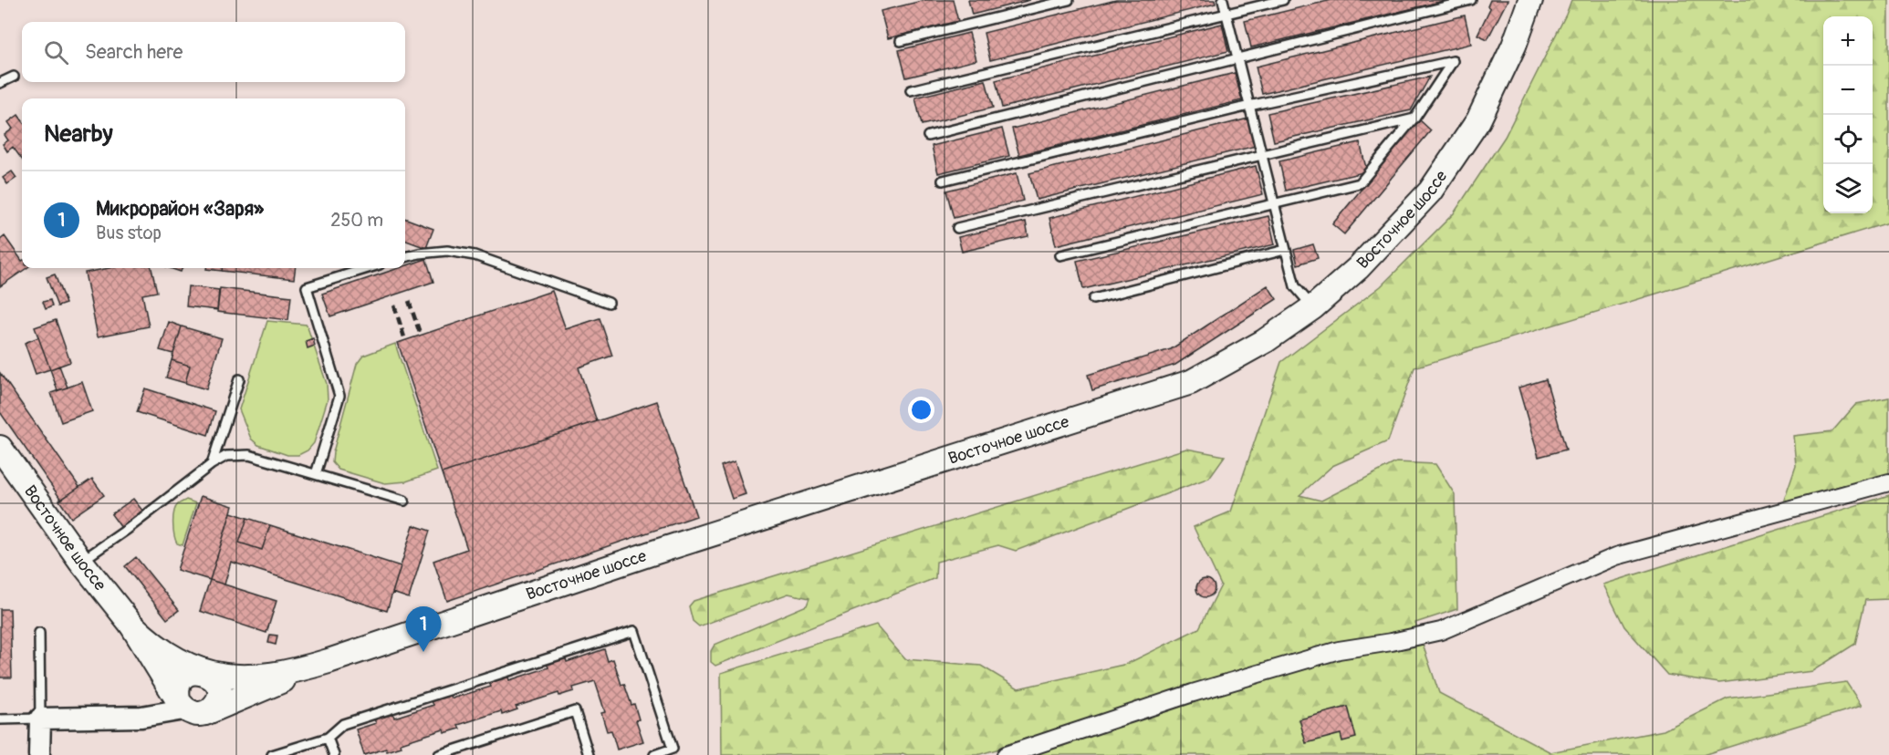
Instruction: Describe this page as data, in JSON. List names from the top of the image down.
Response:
{
  "streets": {
    "main road": ["Восточное шоссе"]
  },
  "page": {
    "map_buttons": ["+", "−"],
    "search": "Search here",
    "heading": "Nearby",
    "list": [
      {
        "mark": "1",
        "name": "Микрорайон «Заря»",
        "note": "Bus stop",
        "value": "250 m"
      }
    ],
    "pins": "1"
  }
}
